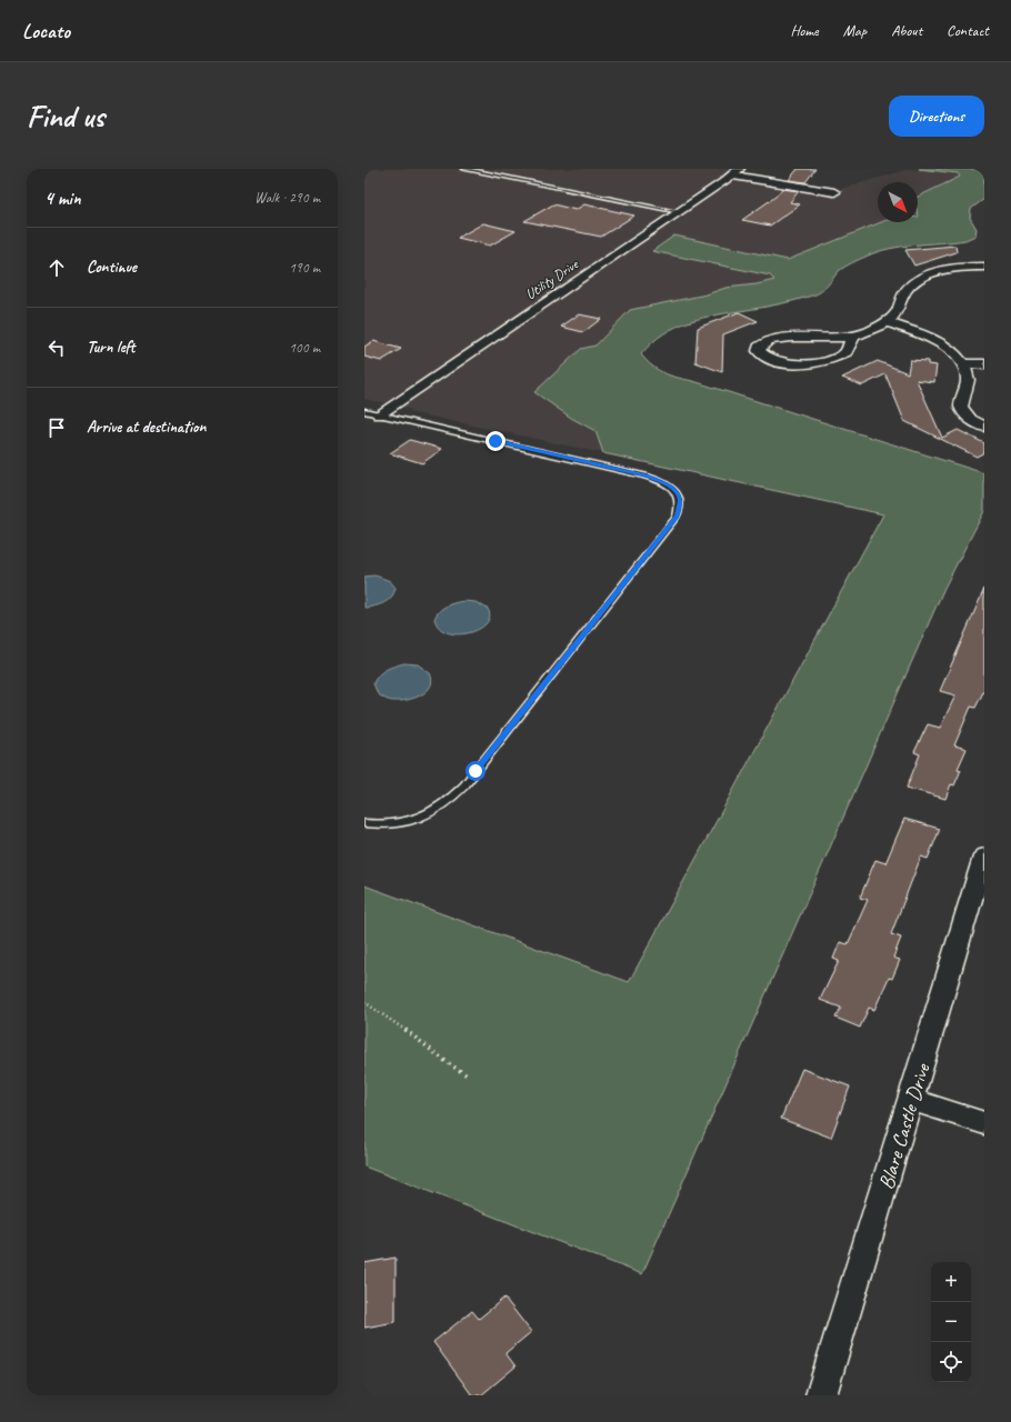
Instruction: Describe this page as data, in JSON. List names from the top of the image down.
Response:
{
  "streets": {
    "street": ["Utility Drive", "Blare Castle Drive"]
  },
  "north": "bottom right",
  "page": {
    "header": "Locato",
    "nav": [
      "Home",
      "Map",
      "About",
      "Contact"
    ],
    "buttons": "Directions",
    "title": "Find us",
    "heading": ["4 min", "Walk · 290 m"],
    "list": [
      ["Continue", "190 m"],
      ["Turn left", "100 m"],
      "Arrive at destination"
    ],
    "map_buttons": ["+", "−"]
  }
}
